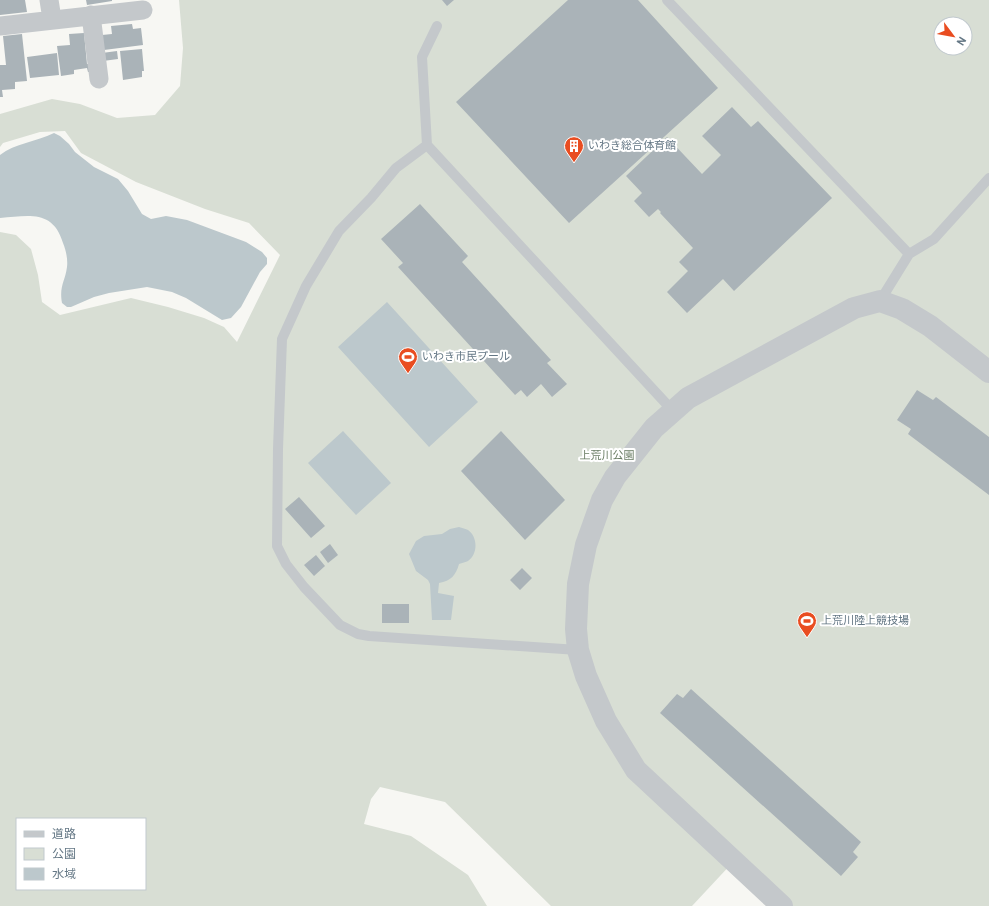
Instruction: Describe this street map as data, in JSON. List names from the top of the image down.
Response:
{
  "parks": ["上荒川公園"],
  "places": {
    "building": ["いわき総合体育館"],
    "sports": ["いわき市民プール", "上荒川陸上競技場"]
  },
  "legend": ["道路", "公園", "水域"],
  "north": "bottom right"
}
